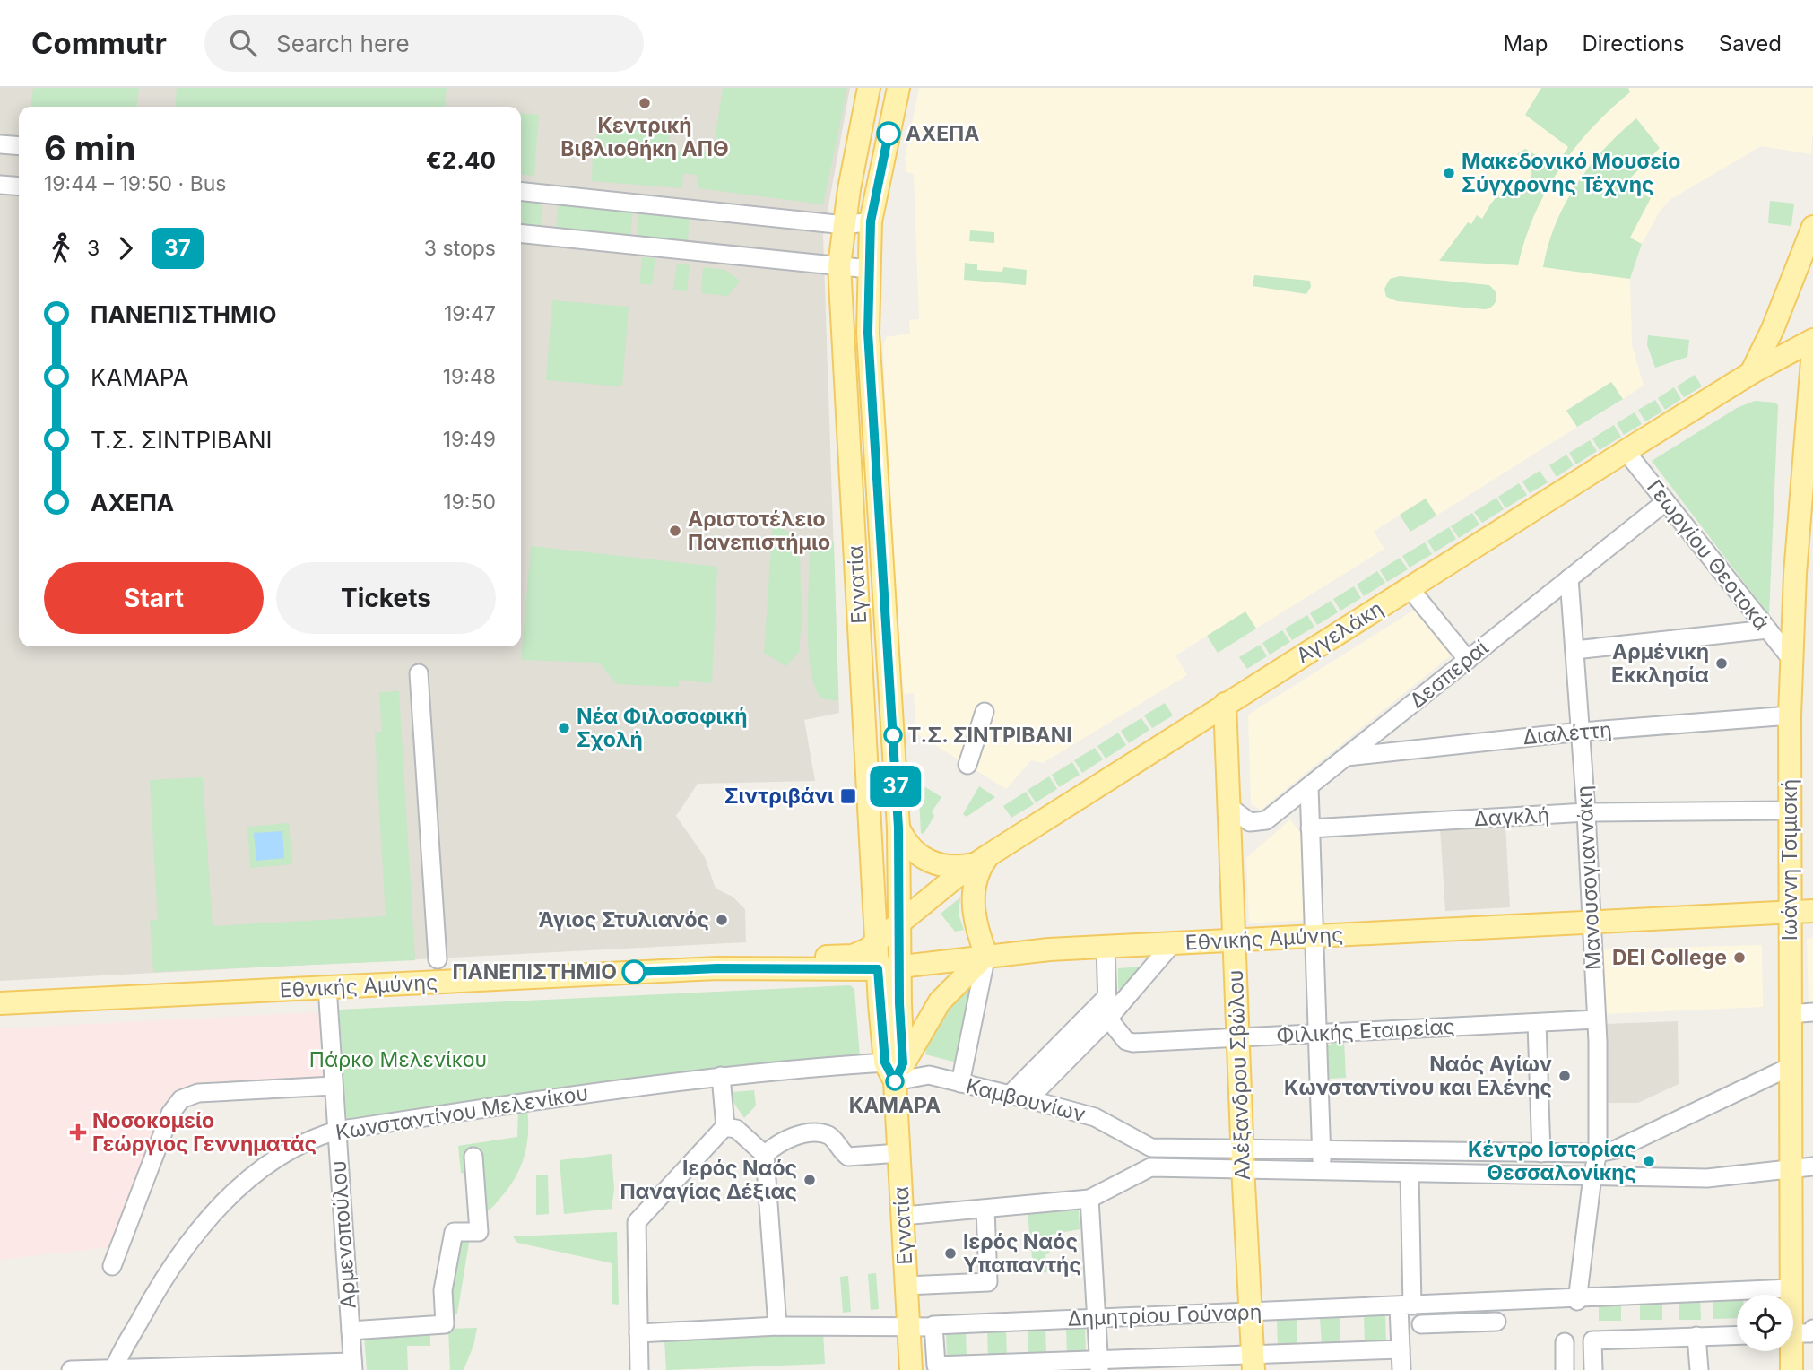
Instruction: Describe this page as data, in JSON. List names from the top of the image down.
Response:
{
  "streets": {
    "main road": [
      "Εγνατία",
      "Αγγελάκη",
      "Ιωάννη Τσιμισκή",
      "Εθνικής Αμύνης",
      "Αλέξανδρου Σβώλου"
    ],
    "street": [
      "Γεωργίου Θεοτοκά",
      "Δεσπεραί",
      "Διαλέττη",
      "Δαγκλή",
      "Μανουσογιαννάκη",
      "Φιλικής Εταιρείας",
      "Καμβουνίων",
      "Κωνσταντίνου Μελενίκου",
      "Αρμενοπούλου",
      "Δημητρίου Γούναρη"
    ]
  },
  "crossings": [
    ["Γεωργίου Θεοτοκά", "Αγγελάκη"],
    ["Γεωργίου Θεοτοκά", "Δεσπεραί"],
    ["Γεωργίου Θεοτοκά", "Ιωάννη Τσιμισκή"],
    ["Εγνατία", "Αγγελάκη"],
    ["Εγνατία", "Εθνικής Αμύνης"],
    ["Εγνατία", "Καμβουνίων"],
    ["Εγνατία", "Κωνσταντίνου Μελενίκου"],
    ["Εγνατία", "Δημητρίου Γούναρη"],
    ["Αγγελάκη", "Εθνικής Αμύνης"],
    ["Αγγελάκη", "Αλέξανδρου Σβώλου"],
    ["Δεσπεραί", "Διαλέττη"],
    ["Δεσπεραί", "Μανουσογιαννάκη"],
    ["Δεσπεραί", "Αλέξανδρου Σβώλου"],
    ["Διαλέττη", "Ιωάννη Τσιμισκή"],
    ["Διαλέττη", "Μανουσογιαννάκη"],
    ["Δαγκλή", "Ιωάννη Τσιμισκή"],
    ["Δαγκλή", "Μανουσογιαννάκη"],
    ["Ιωάννη Τσιμισκή", "Εθνικής Αμύνης"],
    ["Ιωάννη Τσιμισκή", "Δημητρίου Γούναρη"],
    ["Μανουσογιαννάκη", "Εθνικής Αμύνης"],
    ["Μανουσογιαννάκη", "Φιλικής Εταιρείας"],
    ["Μανουσογιαννάκη", "Δημητρίου Γούναρη"],
    ["Εθνικής Αμύνης", "Αλέξανδρου Σβώλου"],
    ["Εθνικής Αμύνης", "Αρμενοπούλου"],
    ["Φιλικής Εταιρείας", "Αλέξανδρου Σβώλου"],
    ["Αλέξανδρου Σβώλου", "Δημητρίου Γούναρη"],
    ["Καμβουνίων", "Κωνσταντίνου Μελενίκου"],
    ["Κωνσταντίνου Μελενίκου", "Αρμενοπούλου"]
  ],
  "parks": ["Πάρκο Μελενίκου"],
  "places": {
    "other": [
      "Κεντρική Βιβλιοθήκη ΑΠΘ",
      "ΑΧΕΠΑ",
      "Μακεδονικό Μουσείο Σύγχρονης Τέχνης",
      "Αριστοτέλειο Πανεπιστήμιο",
      "Αρμένικη Εκκλησία",
      "Νέα Φιλοσοφική Σχολή",
      "Τ.Σ. ΣΙΝΤΡΙΒΑΝΙ",
      "Άγιος Στυλιανός",
      "DEI College",
      "ΠΑΝΕΠΙΣΤΗΜΙΟ",
      "Ναός Αγίων Κωνσταντίνου και Ελένης",
      "ΚΑΜΑΡΑ",
      "Κέντρο Ιστορίας Θεσσαλονίκης",
      "Ιερός Ναός Παναγίας Δέξιας",
      "Ιερός Ναός Υπαπαντής"
    ],
    "transit": ["Σιντριβάνι"],
    "health": ["Νοσοκομείο Γεώργιος Γεννηματάς"]
  },
  "lines": ["bus line 37"],
  "page": {
    "header": "Commutr",
    "search": "Search here",
    "nav": ["Map", "Directions", "Saved"],
    "on_map": "37",
    "heading": ["6 min", "19:44 – 19:50 · Bus", "€2.40"],
    "legs": ["3", "37", "3 stops"],
    "list": [
      {
        "name": "ΠΑΝΕΠΙΣΤΗΜΙΟ",
        "value": "19:47"
      },
      {
        "name": "ΚΑΜΑΡΑ",
        "value": "19:48"
      },
      {
        "name": "Τ.Σ. ΣΙΝΤΡΙΒΑΝΙ",
        "value": "19:49"
      },
      {
        "name": "ΑΧΕΠΑ",
        "value": "19:50"
      }
    ],
    "buttons": ["Start", "Tickets"]
  }
}
